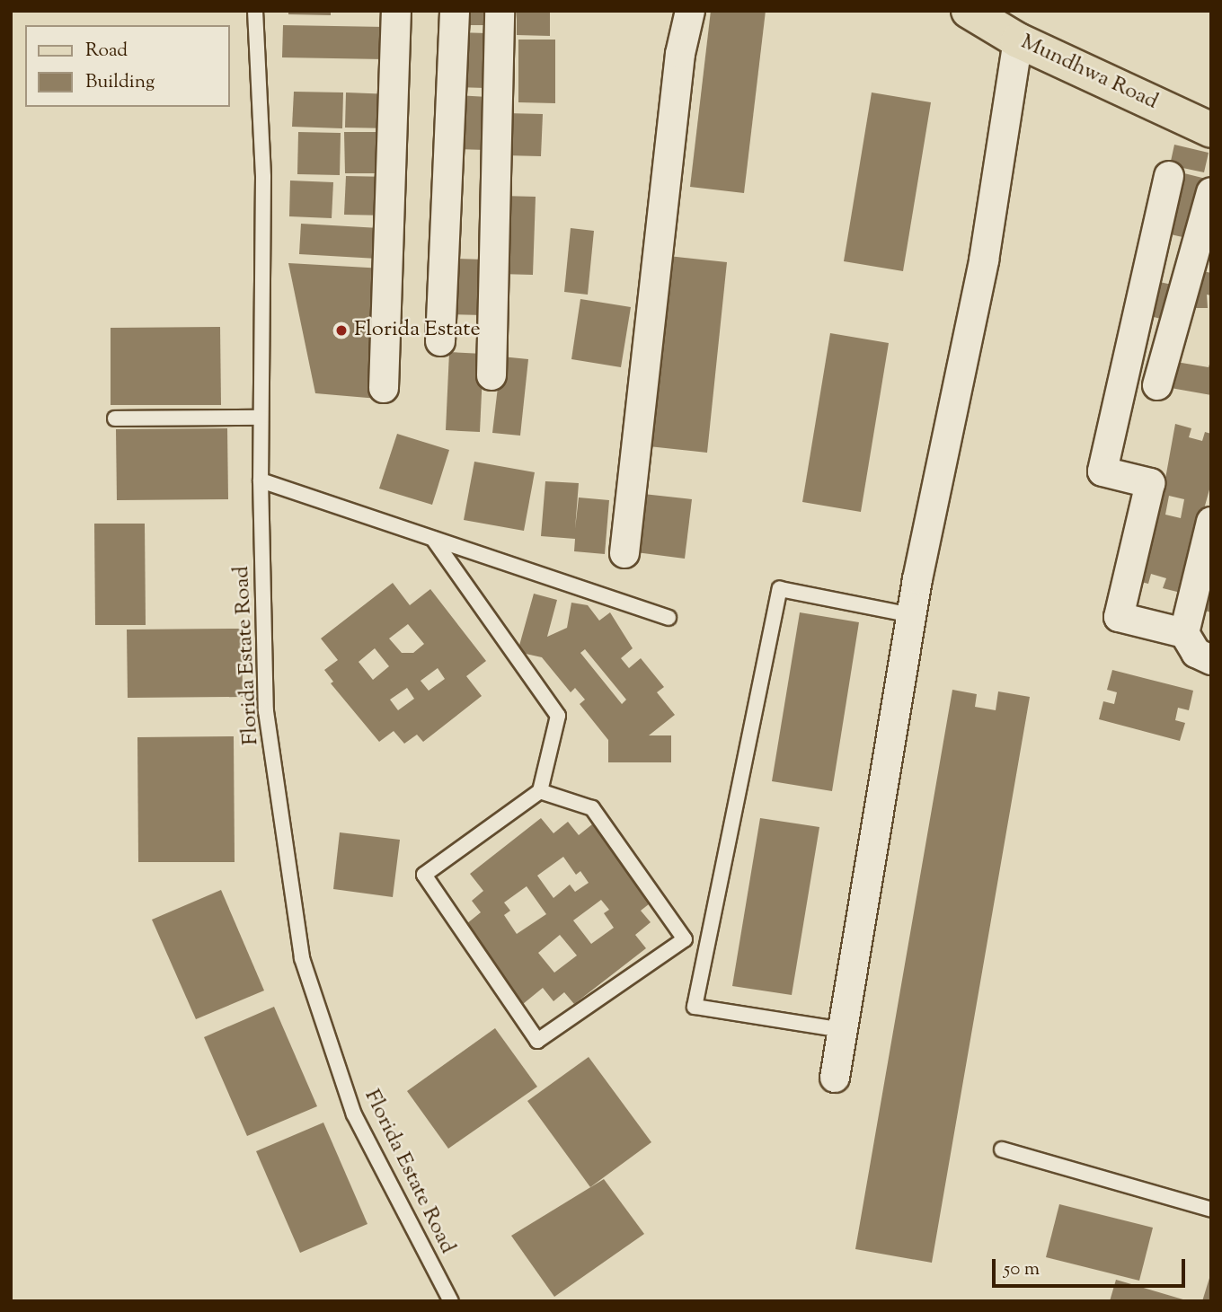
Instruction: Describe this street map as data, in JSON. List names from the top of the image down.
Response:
{
  "streets": {
    "main road": ["Mundhwa Road"],
    "lane": ["Florida Estate Road"]
  },
  "places": ["Florida Estate"],
  "legend": ["Road", "Building"],
  "scale_bar": "50 m"
}
